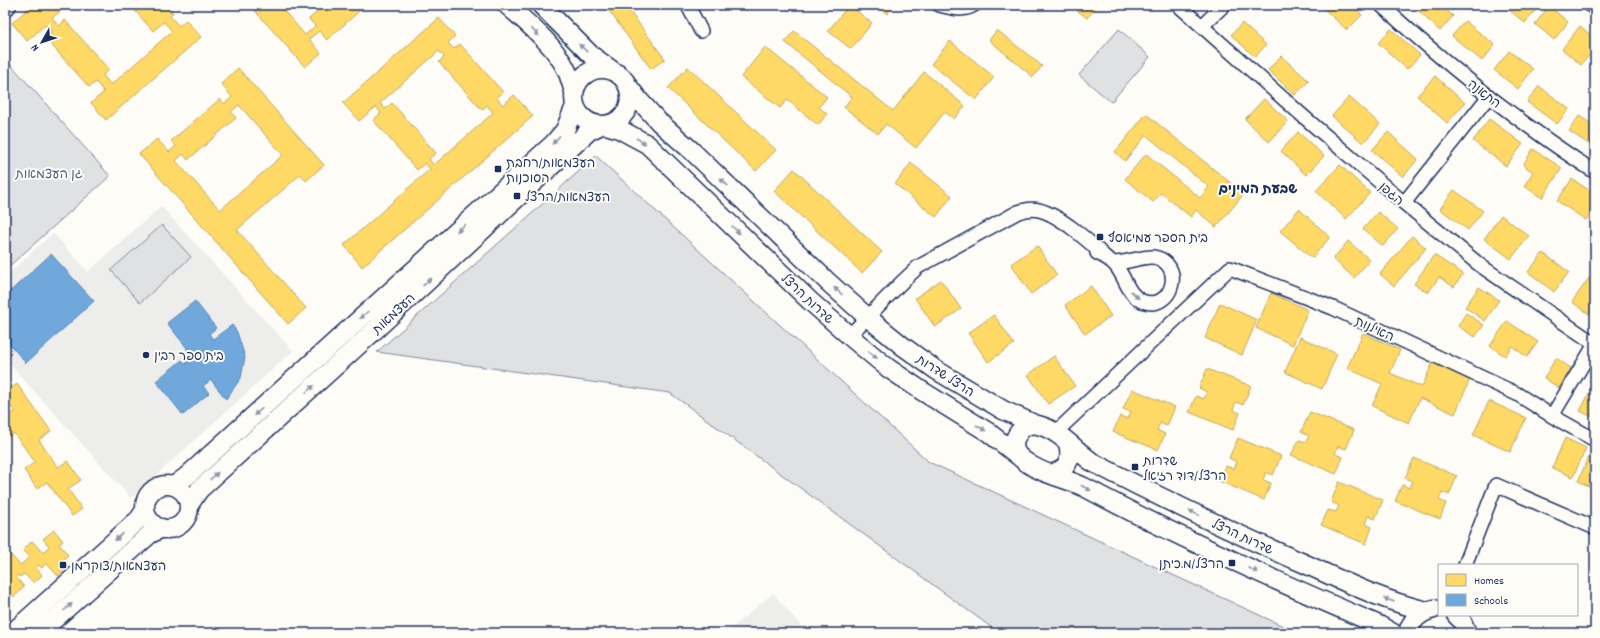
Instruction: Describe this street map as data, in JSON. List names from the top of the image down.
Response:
{
  "streets": {
    "main road": ["שדרות הרצל", "העצמאות", "הרצל שדרות"],
    "street": ["התאנה", "הגפן", "האילנות"]
  },
  "crossings": [
    ["שדרות הרצל", "העצמאות"],
    ["שדרות הרצל", "האילנות"],
    ["שדרות הרצל", "הרצל שדרות"],
    ["האילנות", "הרצל שדרות"]
  ],
  "districts": ["שבעת המינים"],
  "parks": ["גן העצמאות"],
  "places": {
    "transit": [
      "העצמאות/רחבת הסוכנות",
      "העצמאות/הרצל",
      "בית הספר עמיאסף",
      "שדרות הרצל/דוד רזיאל",
      "הרצל/מ.כיתן",
      "העצמאות/צוקרמן"
    ],
    "other": ["בית ספר רבין"]
  },
  "legend": ["Homes", "Schools"],
  "north": "bottom left"
}
